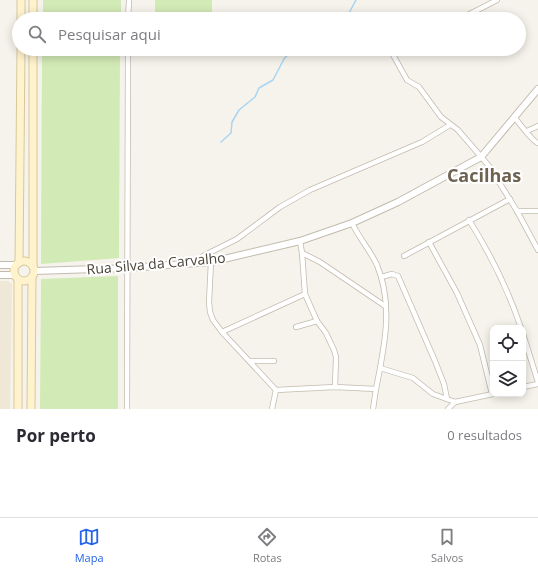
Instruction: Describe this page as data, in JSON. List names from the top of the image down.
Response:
{
  "streets": {
    "street": ["Rua Silva da Carvalho"]
  },
  "districts": ["Cacilhas"],
  "page": {
    "search": "Pesquisar aqui",
    "heading": ["Por perto", "0 resultados"],
    "nav": ["Mapa", "Rotas", "Salvos"]
  }
}
